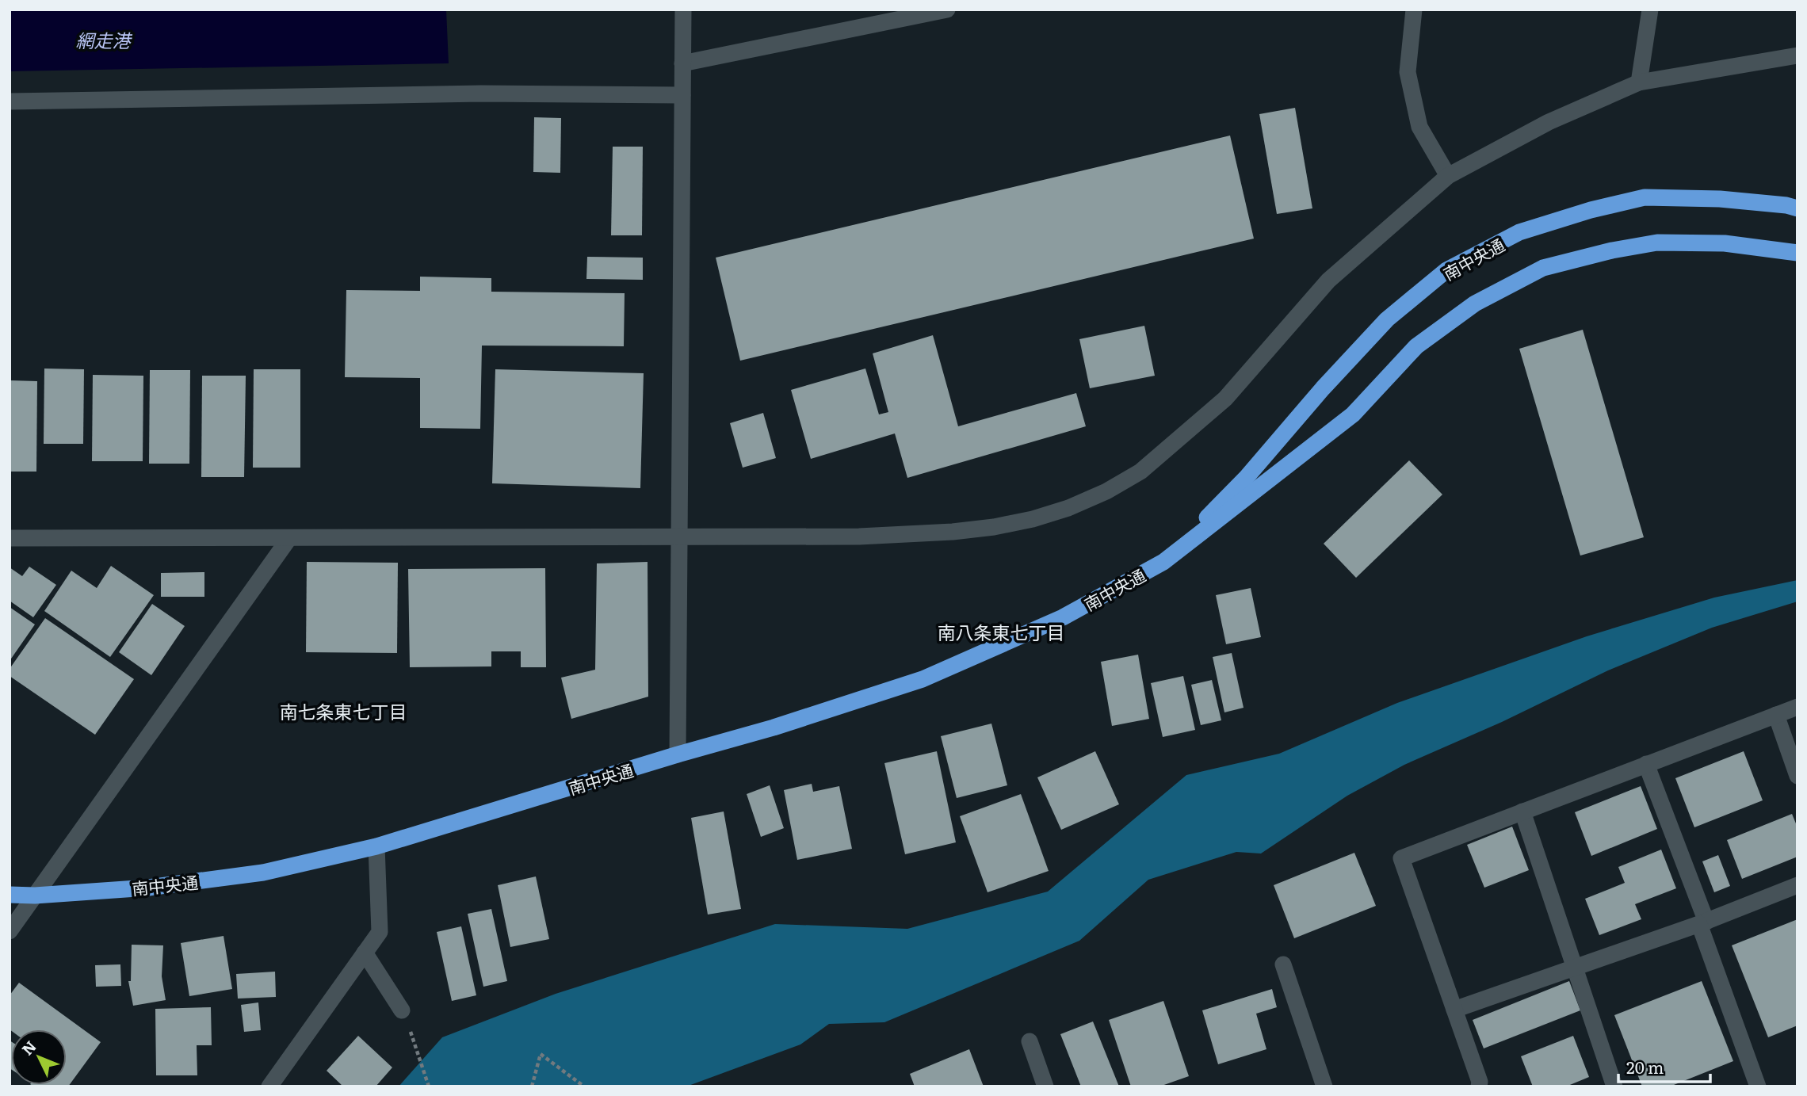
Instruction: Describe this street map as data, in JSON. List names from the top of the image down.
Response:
{
  "streets": {
    "highway": ["南中央通"]
  },
  "districts": ["南八条東七丁目", "南七条東七丁目"],
  "water": ["網走港"],
  "scale_bar": "20 m",
  "north": "top left"
}
